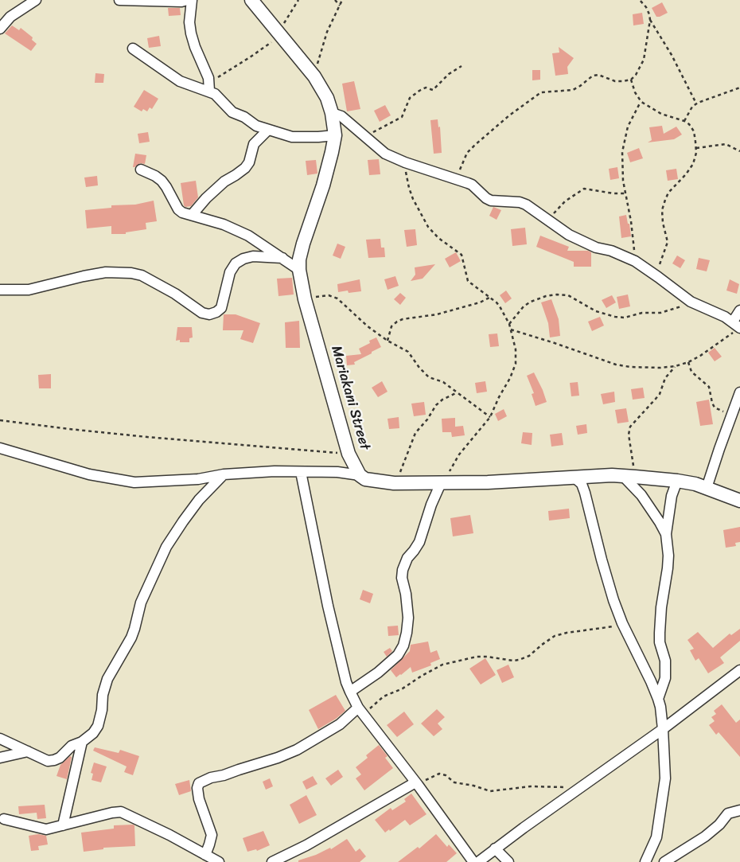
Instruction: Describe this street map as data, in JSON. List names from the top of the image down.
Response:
{
  "streets": {
    "street": ["Mariakani Street"]
  }
}
